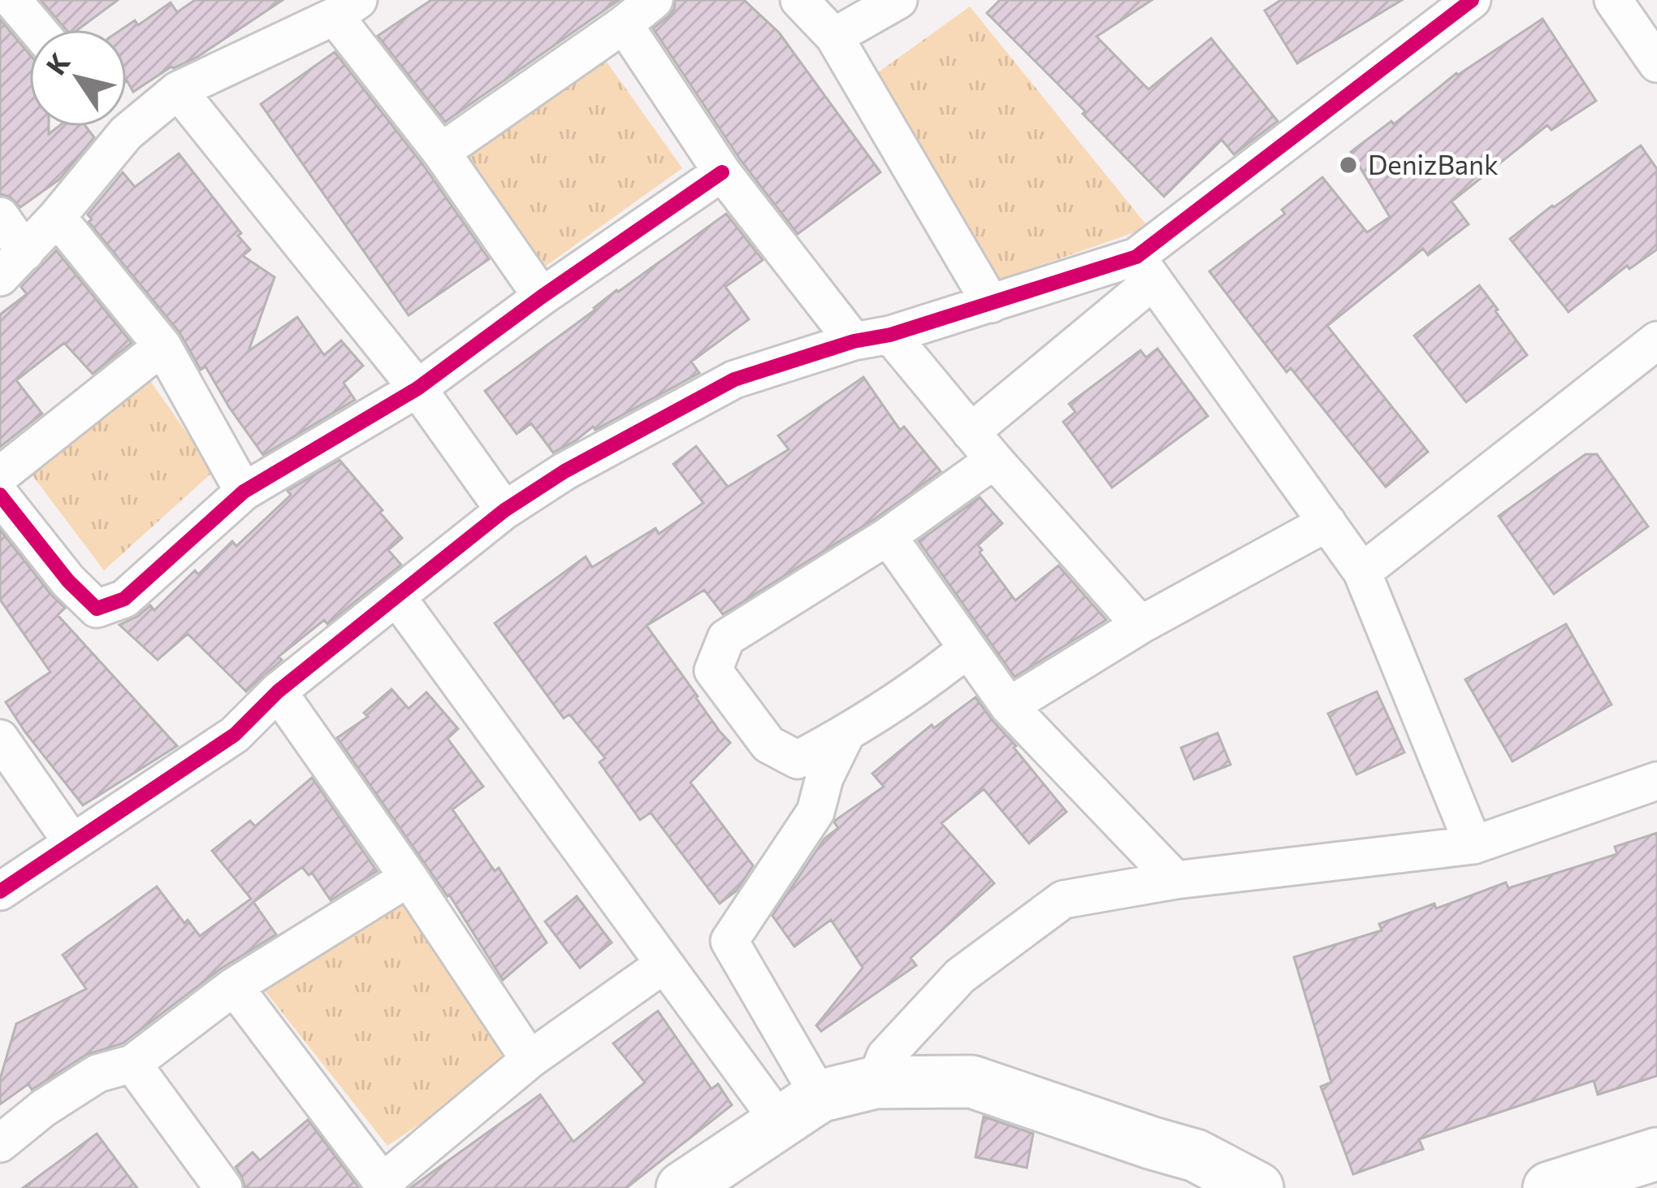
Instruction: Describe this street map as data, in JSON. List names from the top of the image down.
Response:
{
  "places": ["DenizBank"],
  "north": "top left"
}
